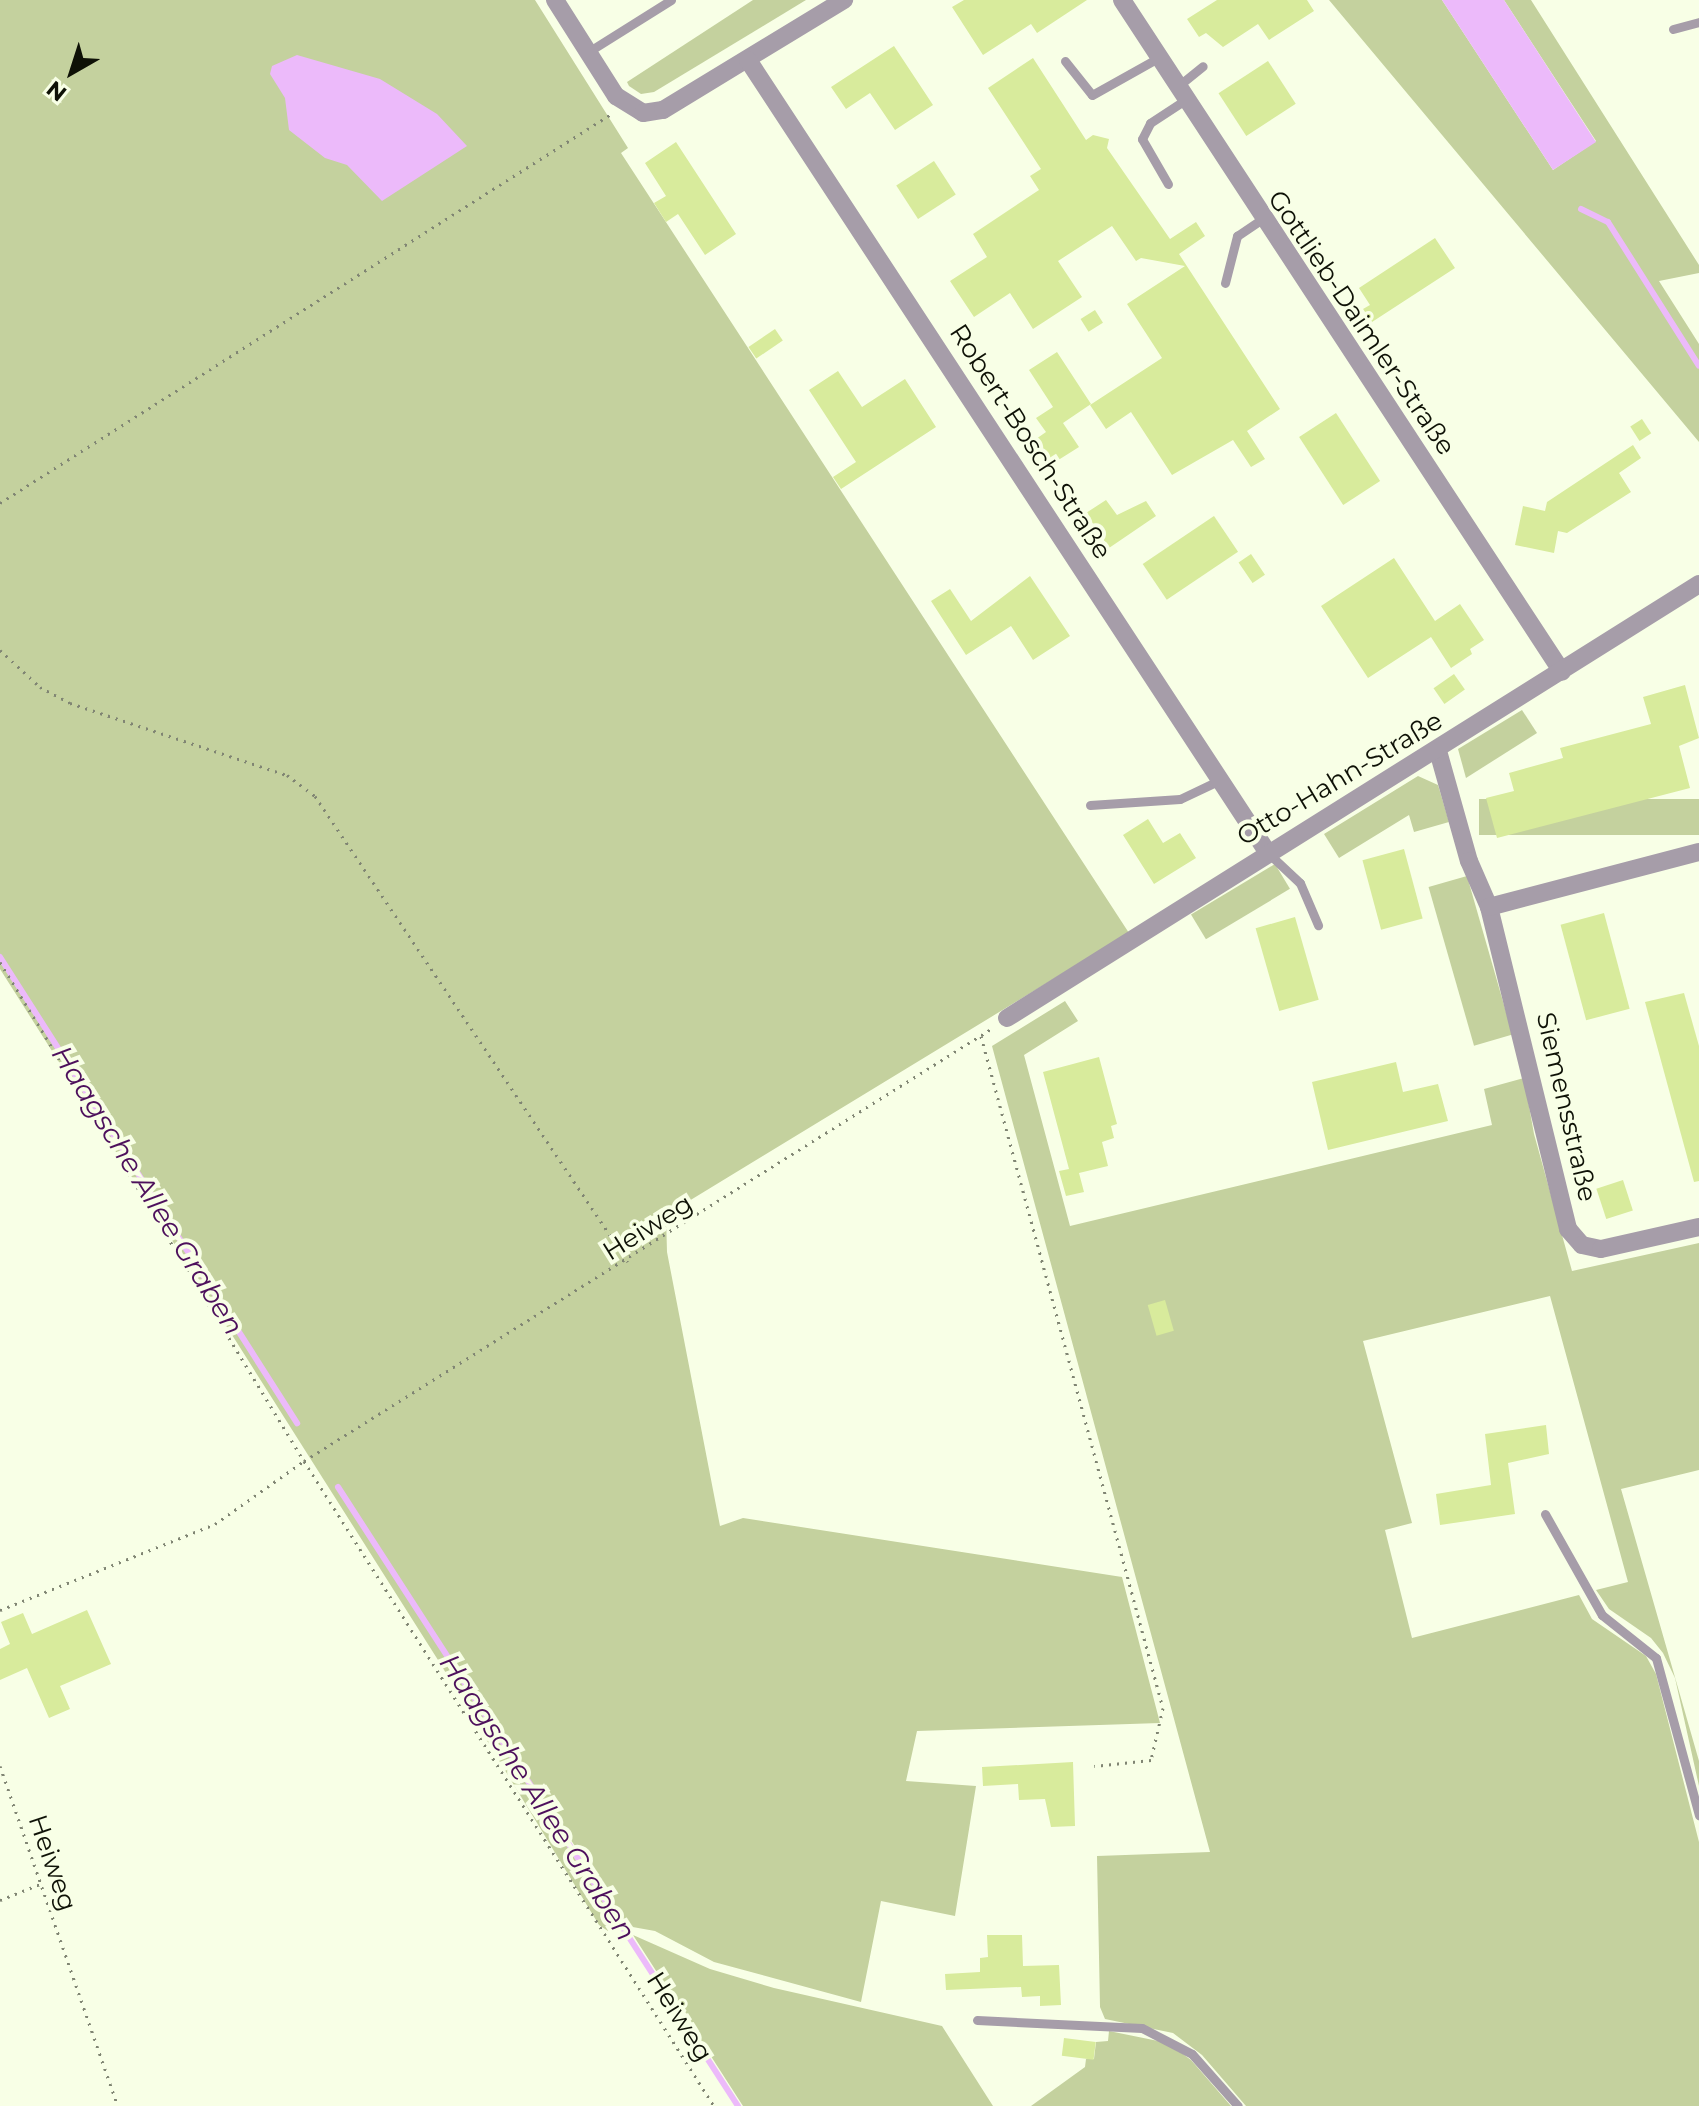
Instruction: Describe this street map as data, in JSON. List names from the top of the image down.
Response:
{
  "streets": {
    "street": [
      "Gottlieb-Daimler-Straße",
      "Robert-Bosch-Straße",
      "Otto-Hahn-Straße",
      "Siemensstraße"
    ],
    "path": ["Heiweg"]
  },
  "crossings": [
    ["Gottlieb-Daimler-Straße", "Otto-Hahn-Straße"],
    ["Robert-Bosch-Straße", "Otto-Hahn-Straße"],
    ["Otto-Hahn-Straße", "Siemensstraße"],
    ["Otto-Hahn-Straße", "Heiweg"]
  ],
  "water": ["Haagsche Allee Graben"],
  "north": "bottom left"
}
